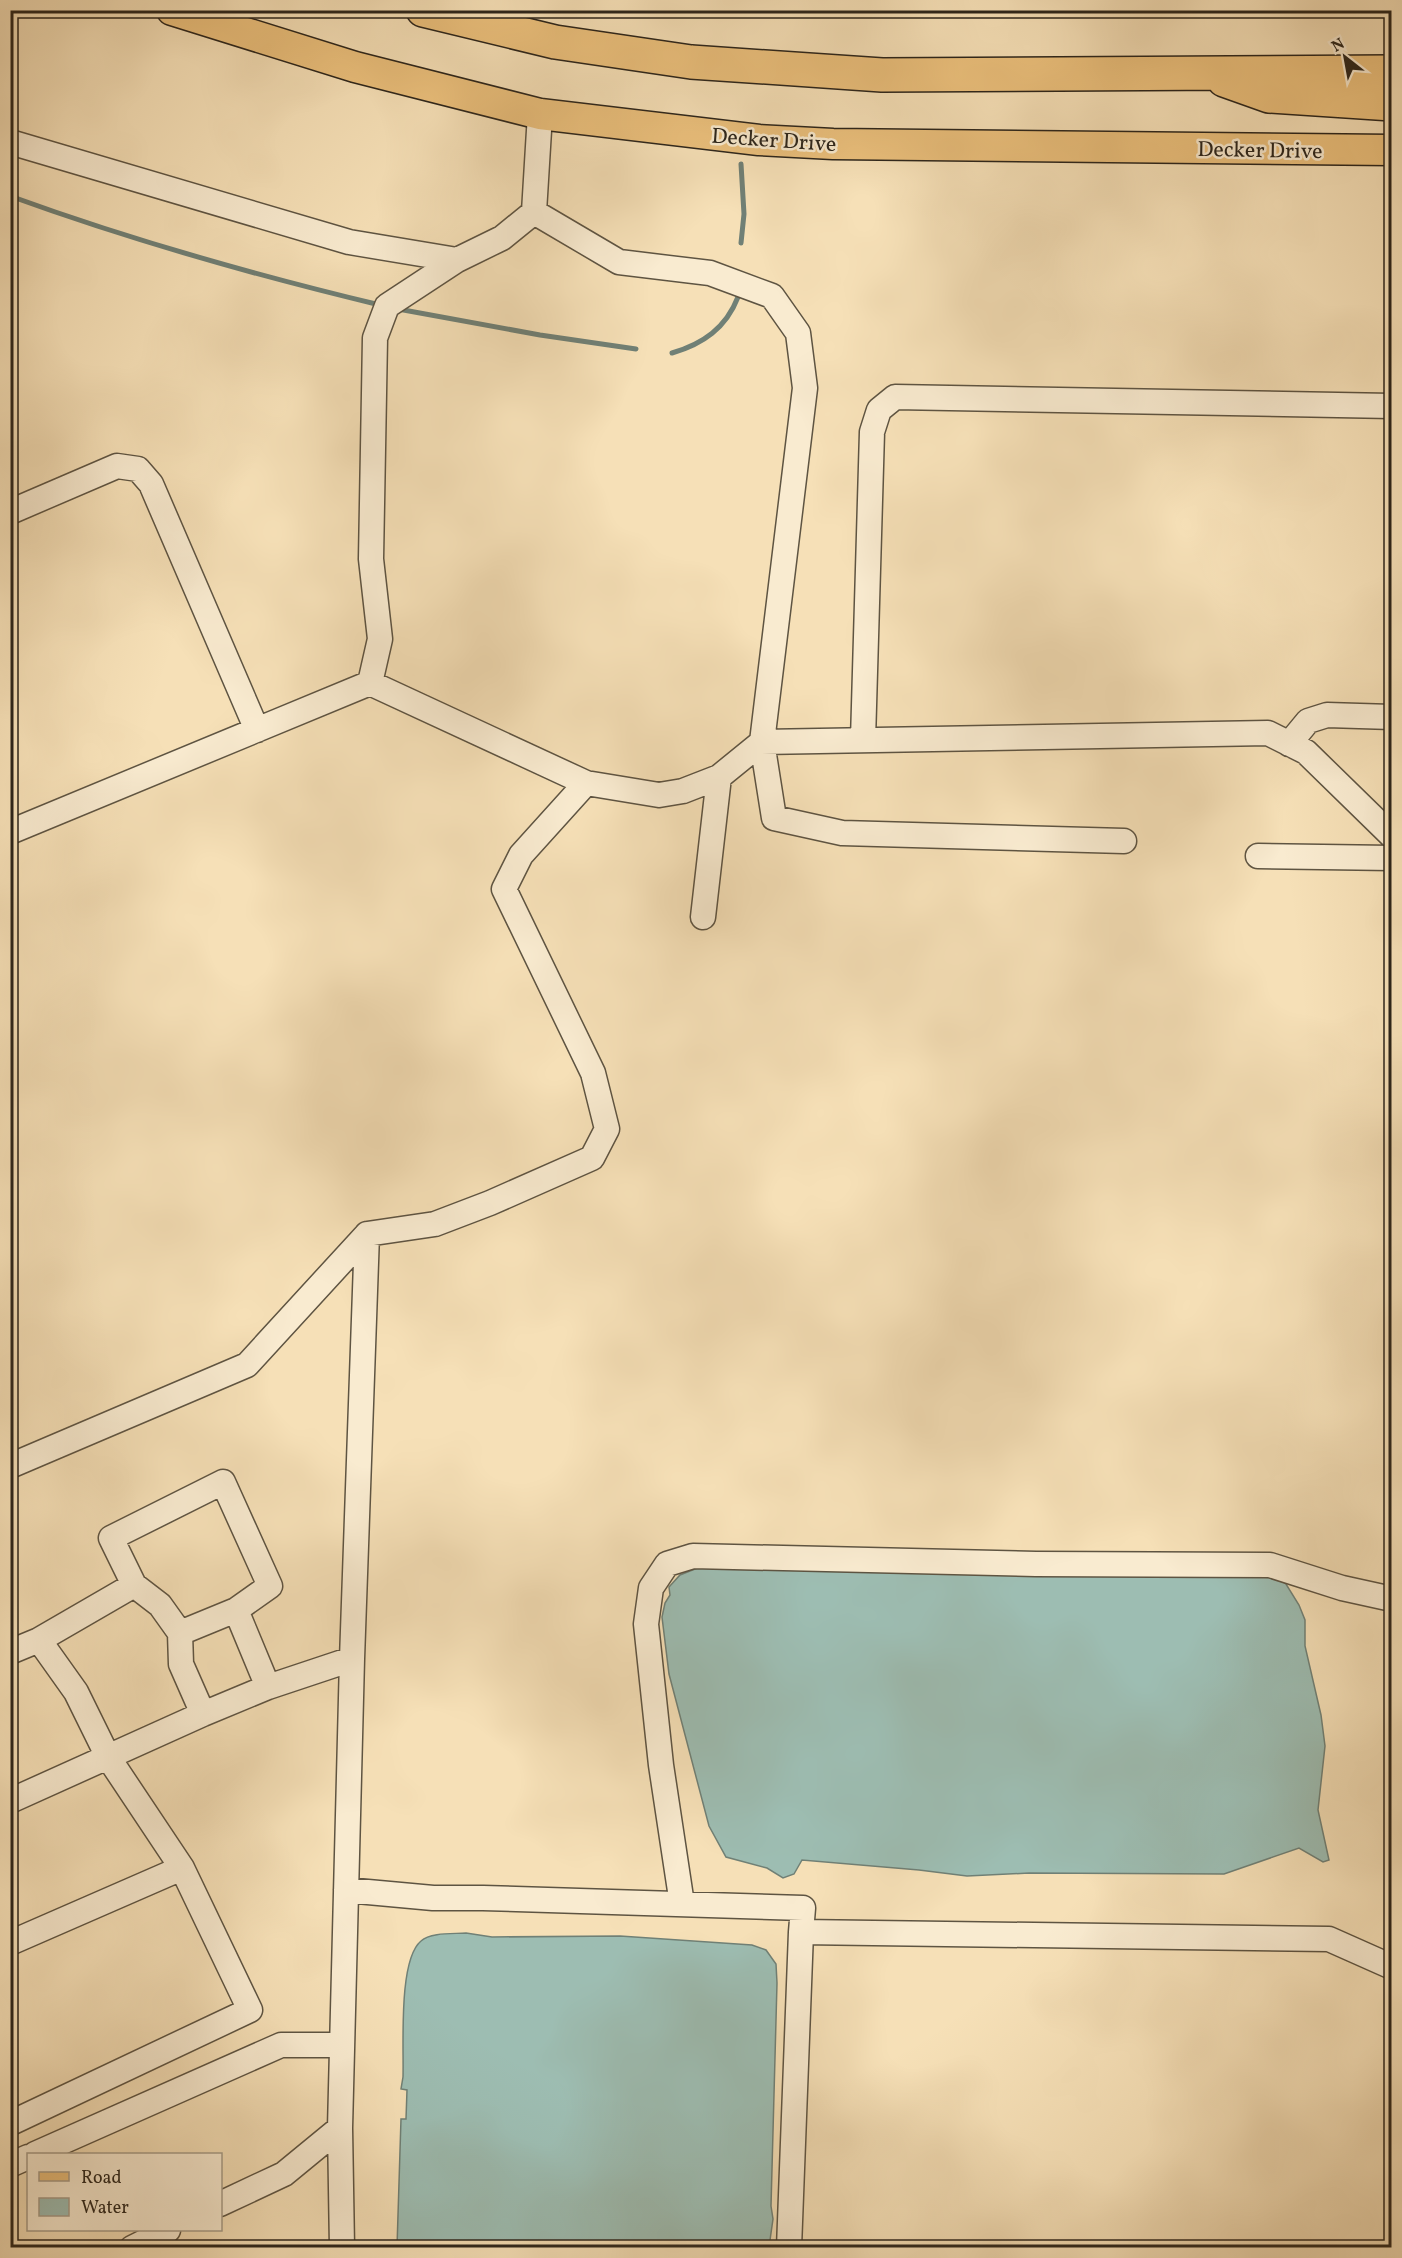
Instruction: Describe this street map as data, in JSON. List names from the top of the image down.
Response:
{
  "streets": {
    "main road": ["Decker Drive"]
  },
  "legend": ["Road", "Water"],
  "north": "top left"
}
